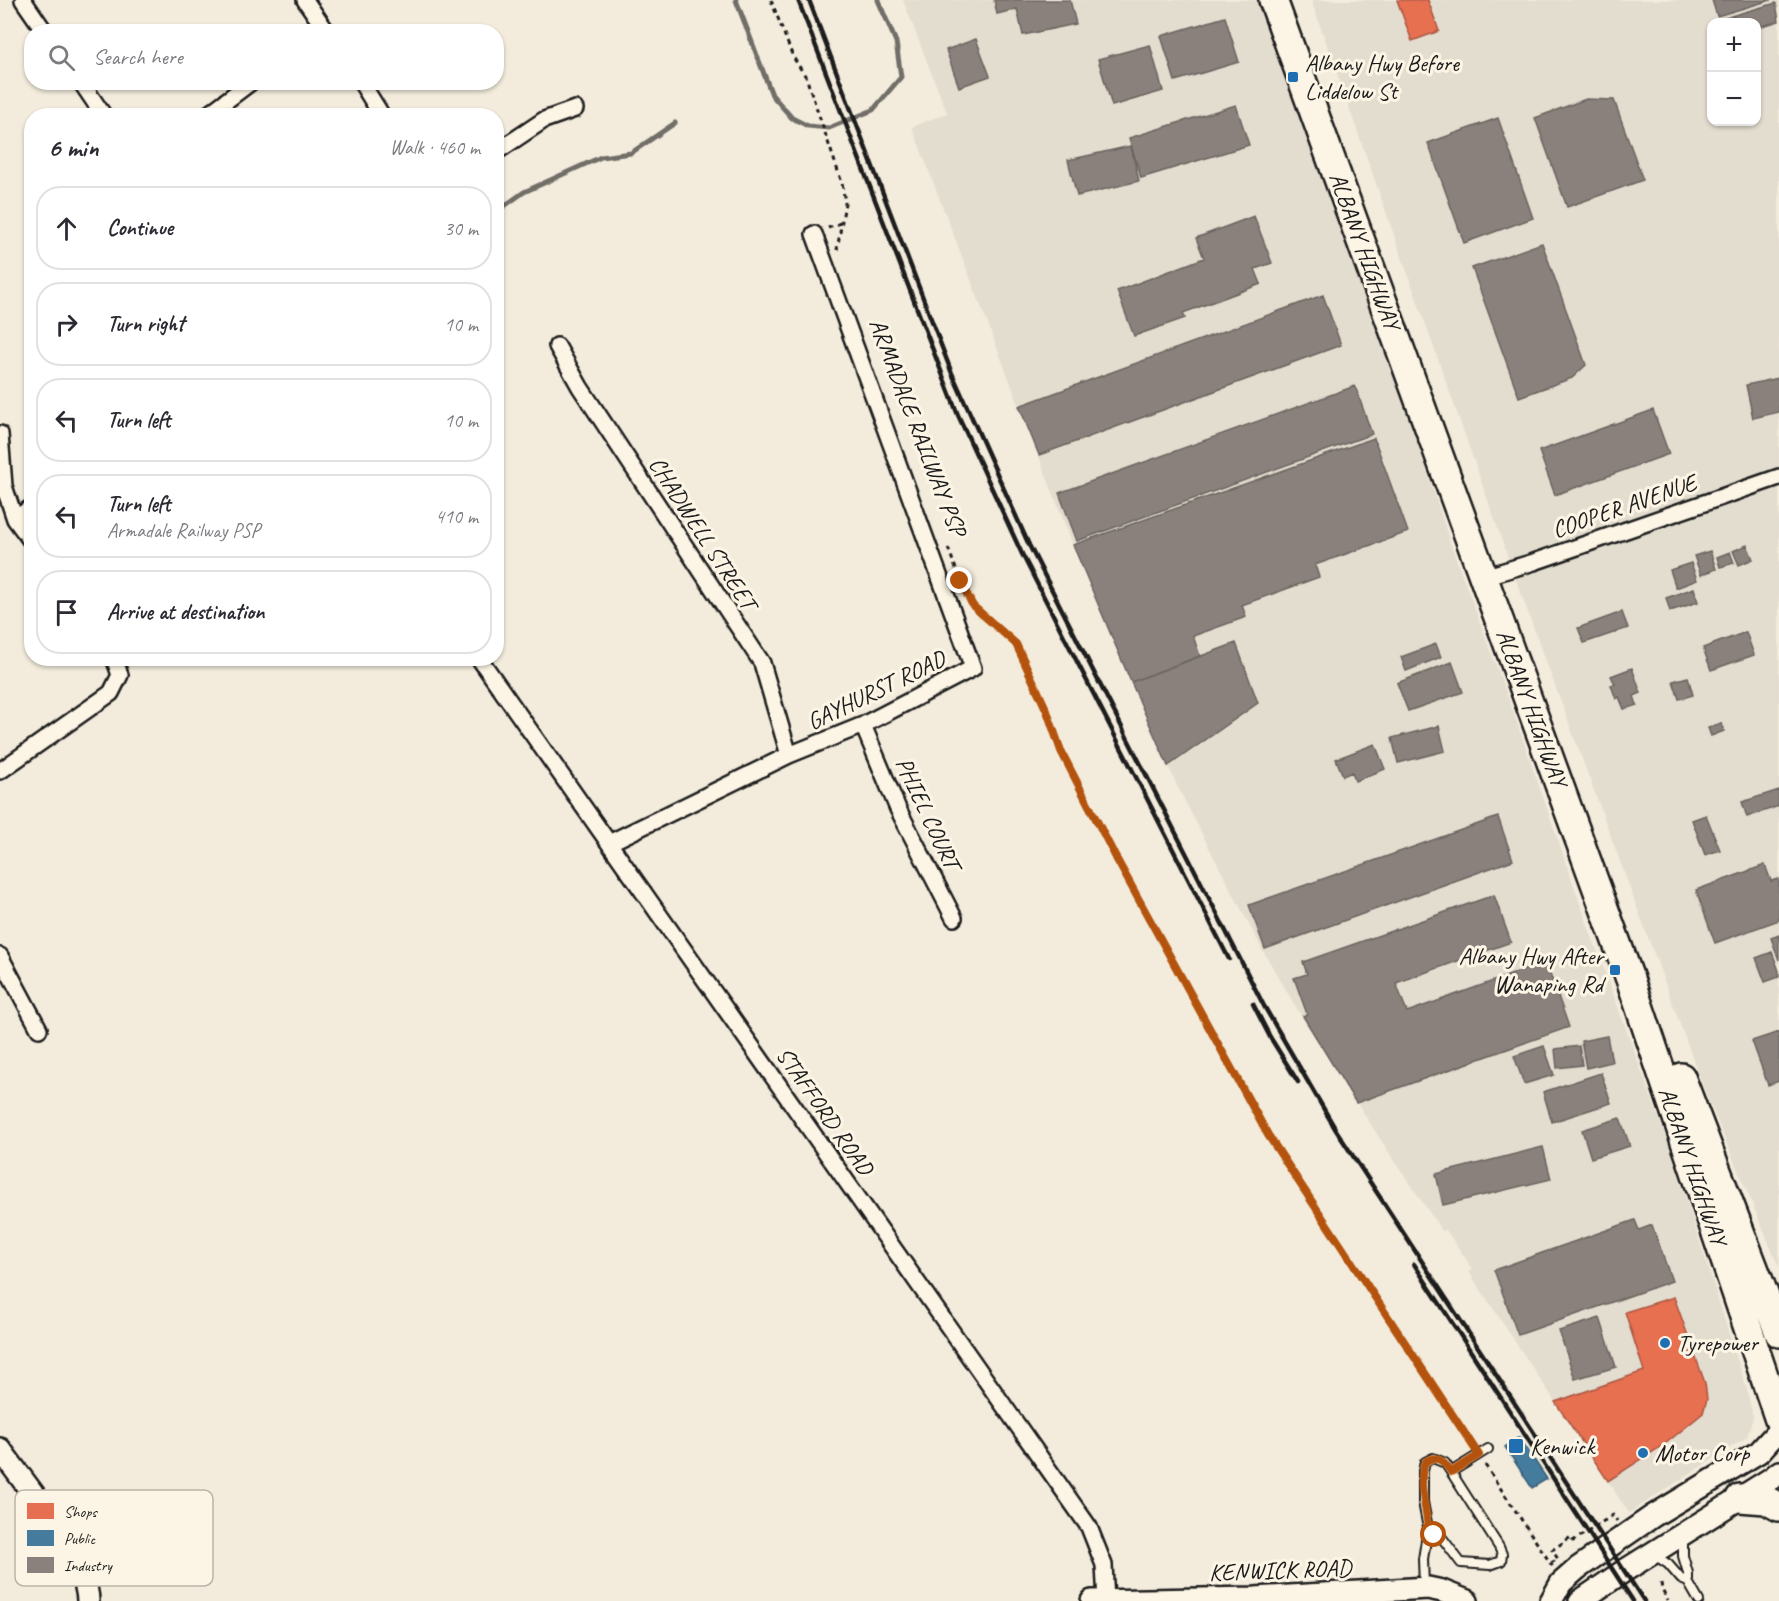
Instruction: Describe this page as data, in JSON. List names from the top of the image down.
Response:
{
  "streets": {
    "highway": ["ALBANY HIGHWAY"],
    "main road": ["KENWICK ROAD"],
    "street": [
      "COOPER AVENUE",
      "CHADWELL STREET",
      "GAYHURST ROAD",
      "PHIEL COURT",
      "STAFFORD ROAD"
    ],
    "path": ["ARMADALE RAILWAY PSP"]
  },
  "crossings": [
    ["ALBANY HIGHWAY", "COOPER AVENUE"],
    ["CHADWELL STREET", "GAYHURST ROAD"],
    ["GAYHURST ROAD", "PHIEL COURT"],
    ["GAYHURST ROAD", "STAFFORD ROAD"],
    ["STAFFORD ROAD", "KENWICK ROAD"]
  ],
  "places": {
    "transit": ["Albany Hwy Before Liddelow St", "Albany Hwy After Wanaping Rd", "Kenwick"],
    "other": ["Tyrepower", "Motor Corp"]
  },
  "legend": ["Shops", "Public", "Industry"],
  "page": {
    "map_buttons": ["+", "−"],
    "search": "Search here",
    "heading": ["6 min", "Walk · 460 m"],
    "list": [
      ["Continue", "30 m"],
      ["Turn right", "10 m"],
      ["Turn left", "10 m"],
      ["Turn left", "Armadale Railway PSP", "410 m"],
      "Arrive at destination"
    ]
  }
}
